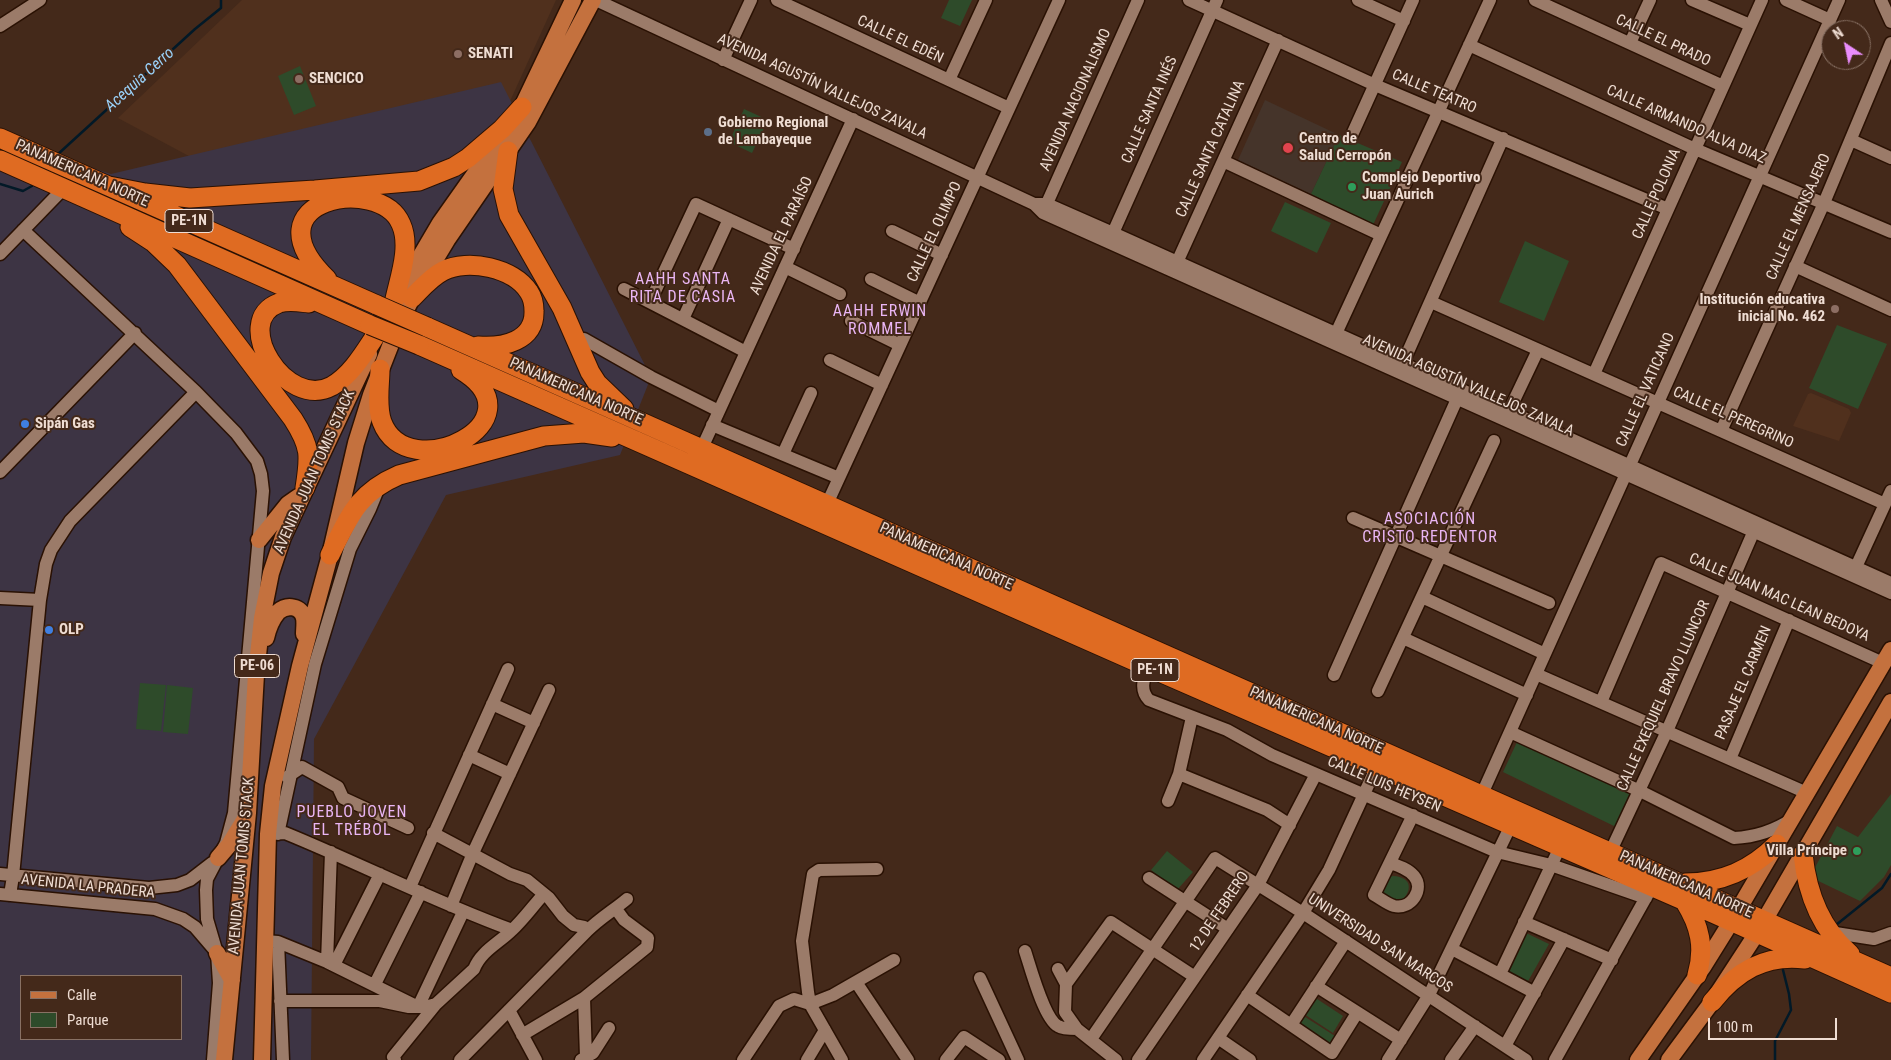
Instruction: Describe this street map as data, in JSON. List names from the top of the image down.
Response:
{
  "streets": {
    "highway": ["PANAMERICANA NORTE", "PE-1N"],
    "main road": ["AVENIDA JUAN TOMIS STACK", "PE-06"],
    "street": [
      "CALLE EL EDÉN",
      "CALLE EL PRADO",
      "AVENIDA AGUSTÍN VALLEJOS ZAVALA",
      "CALLE TEATRO",
      "AVENIDA NACIONALISMO",
      "CALLE SANTA INÉS",
      "CALLE ARMANDO ALVA DIAZ",
      "CALLE SANTA CATALINA",
      "CALLE POLONIA",
      "CALLE EL MENSAJERO",
      "CALLE EL OLIMPO",
      "AVENIDA EL PARAÍSO",
      "CALLE EL VATICANO",
      "CALLE EL PEREGRINO",
      "CALLE JUAN MAC LEAN BEDOYA",
      "PASAJE EL CARMEN",
      "CALLE EXEQUIEL BRAVO LLUNCOR",
      "CALLE LUIS HEYSEN",
      "AVENIDA LA PRADERA",
      "12 DE FEBRERO",
      "UNIVERSIDAD SAN MARCOS"
    ]
  },
  "crossings": [
    ["CALLE EL EDÉN", "CALLE EL OLIMPO"],
    ["CALLE EL PRADO", "CALLE POLONIA"],
    ["AVENIDA AGUSTÍN VALLEJOS ZAVALA", "AVENIDA NACIONALISMO"],
    ["AVENIDA AGUSTÍN VALLEJOS ZAVALA", "CALLE SANTA INÉS"],
    ["AVENIDA AGUSTÍN VALLEJOS ZAVALA", "CALLE SANTA CATALINA"],
    ["AVENIDA AGUSTÍN VALLEJOS ZAVALA", "CALLE EL OLIMPO"],
    ["AVENIDA AGUSTÍN VALLEJOS ZAVALA", "AVENIDA EL PARAÍSO"],
    ["AVENIDA AGUSTÍN VALLEJOS ZAVALA", "CALLE EL VATICANO"],
    ["AVENIDA AGUSTÍN VALLEJOS ZAVALA", "AVENIDA JUAN TOMIS STACK"],
    ["AVENIDA AGUSTÍN VALLEJOS ZAVALA", "CALLE EXEQUIEL BRAVO LLUNCOR"],
    ["CALLE TEATRO", "CALLE SANTA INÉS"],
    ["CALLE TEATRO", "CALLE SANTA CATALINA"],
    ["CALLE TEATRO", "CALLE POLONIA"],
    ["CALLE ARMANDO ALVA DIAZ", "CALLE POLONIA"],
    ["CALLE ARMANDO ALVA DIAZ", "CALLE EL MENSAJERO"],
    ["CALLE ARMANDO ALVA DIAZ", "CALLE EL VATICANO"],
    ["PANAMERICANA NORTE", "CALLE EL OLIMPO"],
    ["PANAMERICANA NORTE", "AVENIDA EL PARAÍSO"],
    ["PANAMERICANA NORTE", "CALLE EL VATICANO"],
    ["PANAMERICANA NORTE", "AVENIDA JUAN TOMIS STACK"],
    ["PANAMERICANA NORTE", "CALLE EXEQUIEL BRAVO LLUNCOR"],
    ["PANAMERICANA NORTE", "CALLE LUIS HEYSEN"],
    ["CALLE POLONIA", "CALLE EL PEREGRINO"],
    ["CALLE EL MENSAJERO", "CALLE EL PEREGRINO"],
    ["CALLE EL VATICANO", "CALLE EL PEREGRINO"],
    ["AVENIDA JUAN TOMIS STACK", "PE-06"],
    ["AVENIDA JUAN TOMIS STACK", "AVENIDA LA PRADERA"],
    ["CALLE JUAN MAC LEAN BEDOYA", "PASAJE EL CARMEN"],
    ["CALLE JUAN MAC LEAN BEDOYA", "CALLE EXEQUIEL BRAVO LLUNCOR"],
    ["PE-06", "AVENIDA LA PRADERA"],
    ["CALLE EXEQUIEL BRAVO LLUNCOR", "CALLE LUIS HEYSEN"],
    ["CALLE LUIS HEYSEN", "12 DE FEBRERO"],
    ["12 DE FEBRERO", "UNIVERSIDAD SAN MARCOS"]
  ],
  "districts": [
    "AAHH SANTA RITA DE CASIA",
    "AAHH ERWIN ROMMEL",
    "ASOCIACIÓN CRISTO REDENTOR",
    "PUEBLO JOVEN EL TRÉBOL"
  ],
  "water": ["Acequia Cerro"],
  "places": [
    "SENATI",
    "SENCICO",
    "Gobierno Regional de Lambayeque",
    "Centro de Salud Cerropón",
    "Complejo Deportivo Juan Aurich",
    "Institución educativa inicial No. 462",
    "Sipán Gas",
    "OLP",
    "Villa Príncipe"
  ],
  "legend": ["Calle", "Parque"],
  "scale_bar": "100 m",
  "north": "top left"
}
